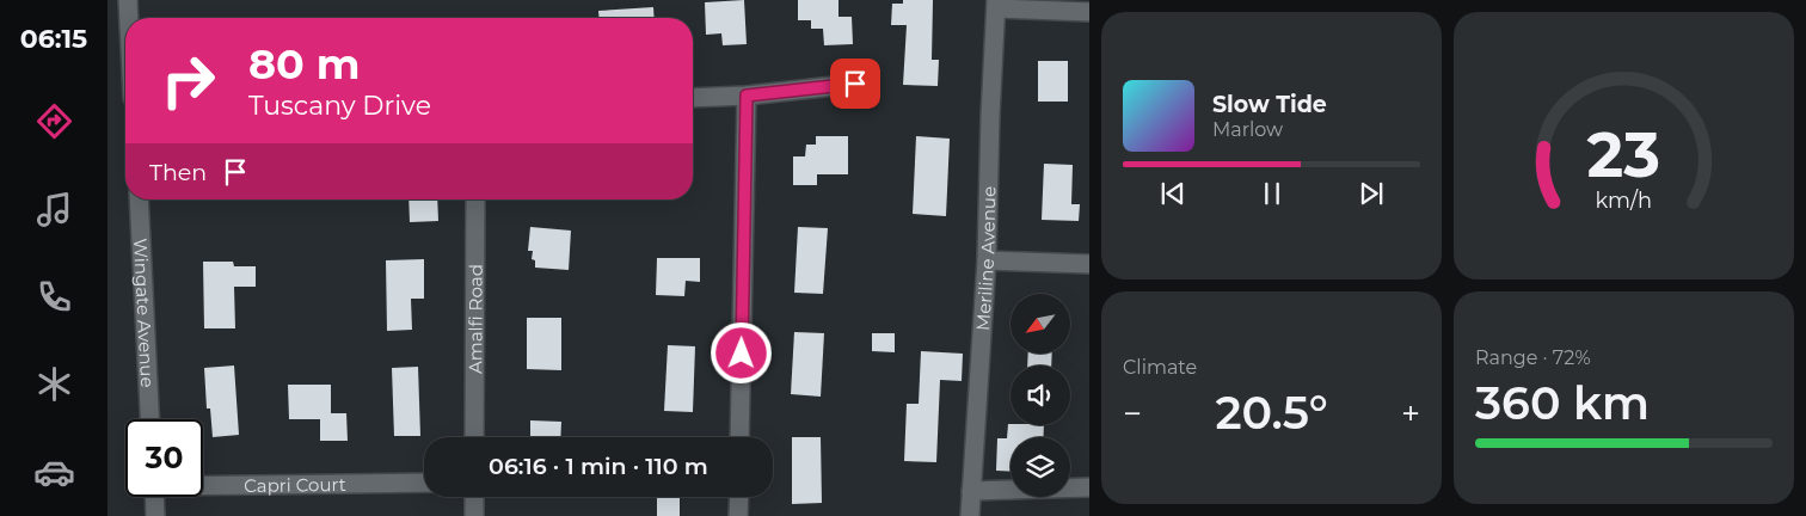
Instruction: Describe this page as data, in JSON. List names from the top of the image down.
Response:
{
  "streets": {
    "street": [
      "Meriline Avenue",
      "Wingate Avenue",
      "Amalfi Road",
      "Capri Court"
    ]
  },
  "north": "bottom left",
  "page": {
    "tabs": "06:15",
    "turn": ["80 m", "Tuscany Drive"],
    "song": ["Slow Tide", "Marlow"],
    "then": "Then",
    "tile": [
      "Climate",
      ["Range · 72%", "360 km"]
    ],
    "heat": ["−", "20.5°", "+"],
    "limit": "30",
    "trip": "06:16 · 1 min · 110 m",
    "gauge": ["23", "km/h"]
  }
}
